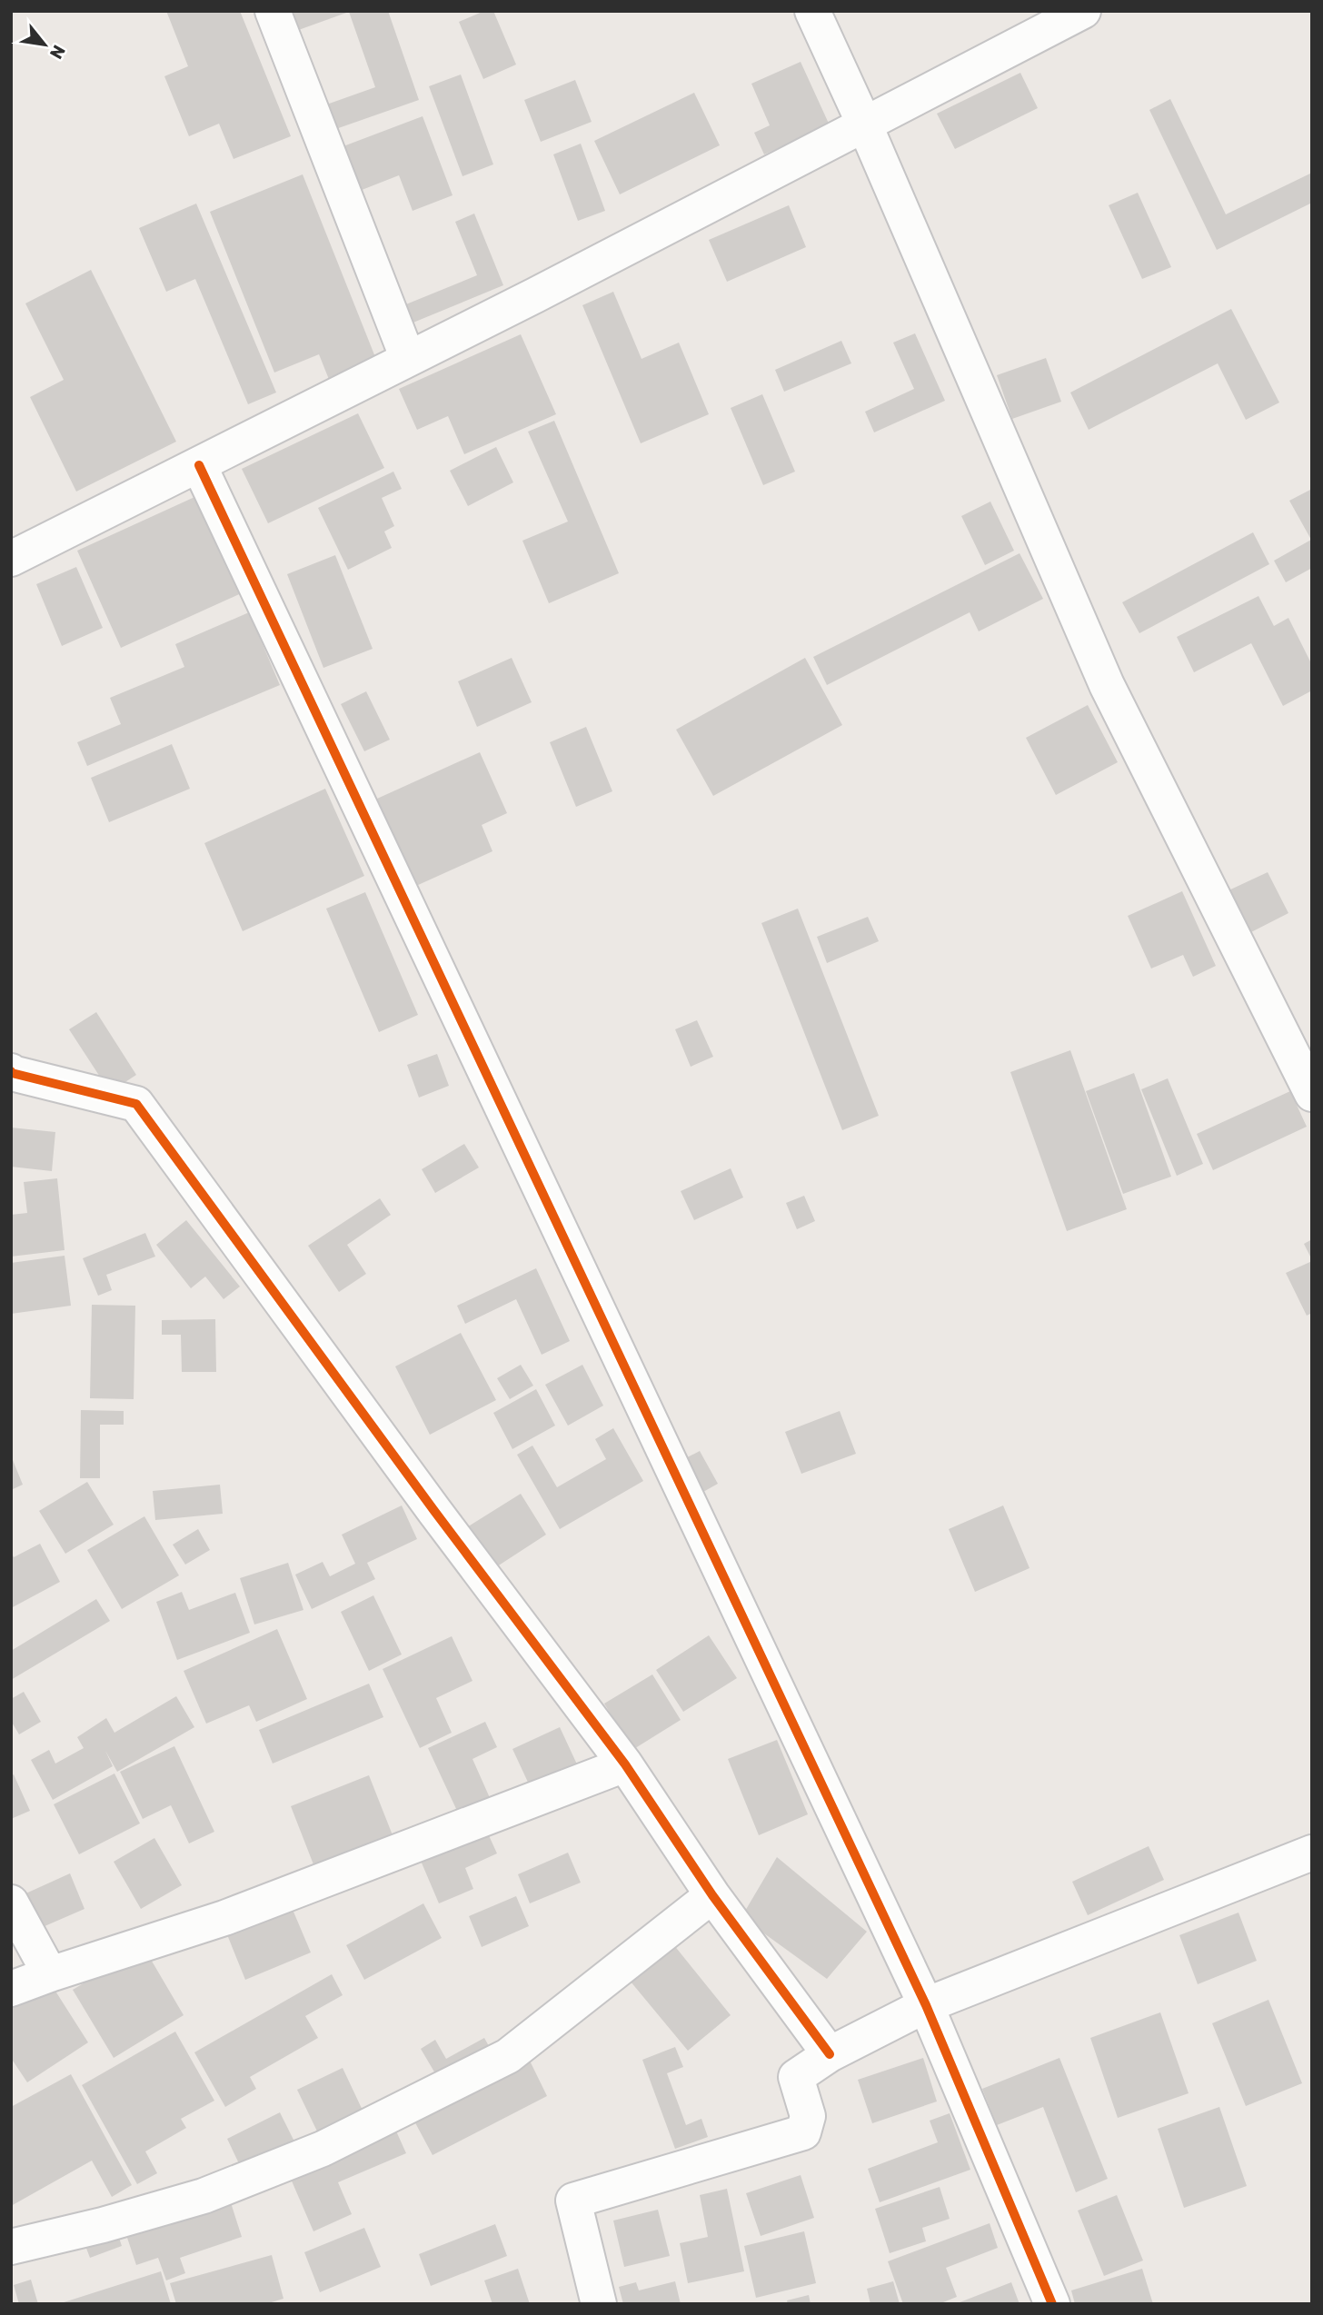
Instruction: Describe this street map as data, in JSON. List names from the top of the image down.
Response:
{
  "north": "bottom right"
}
